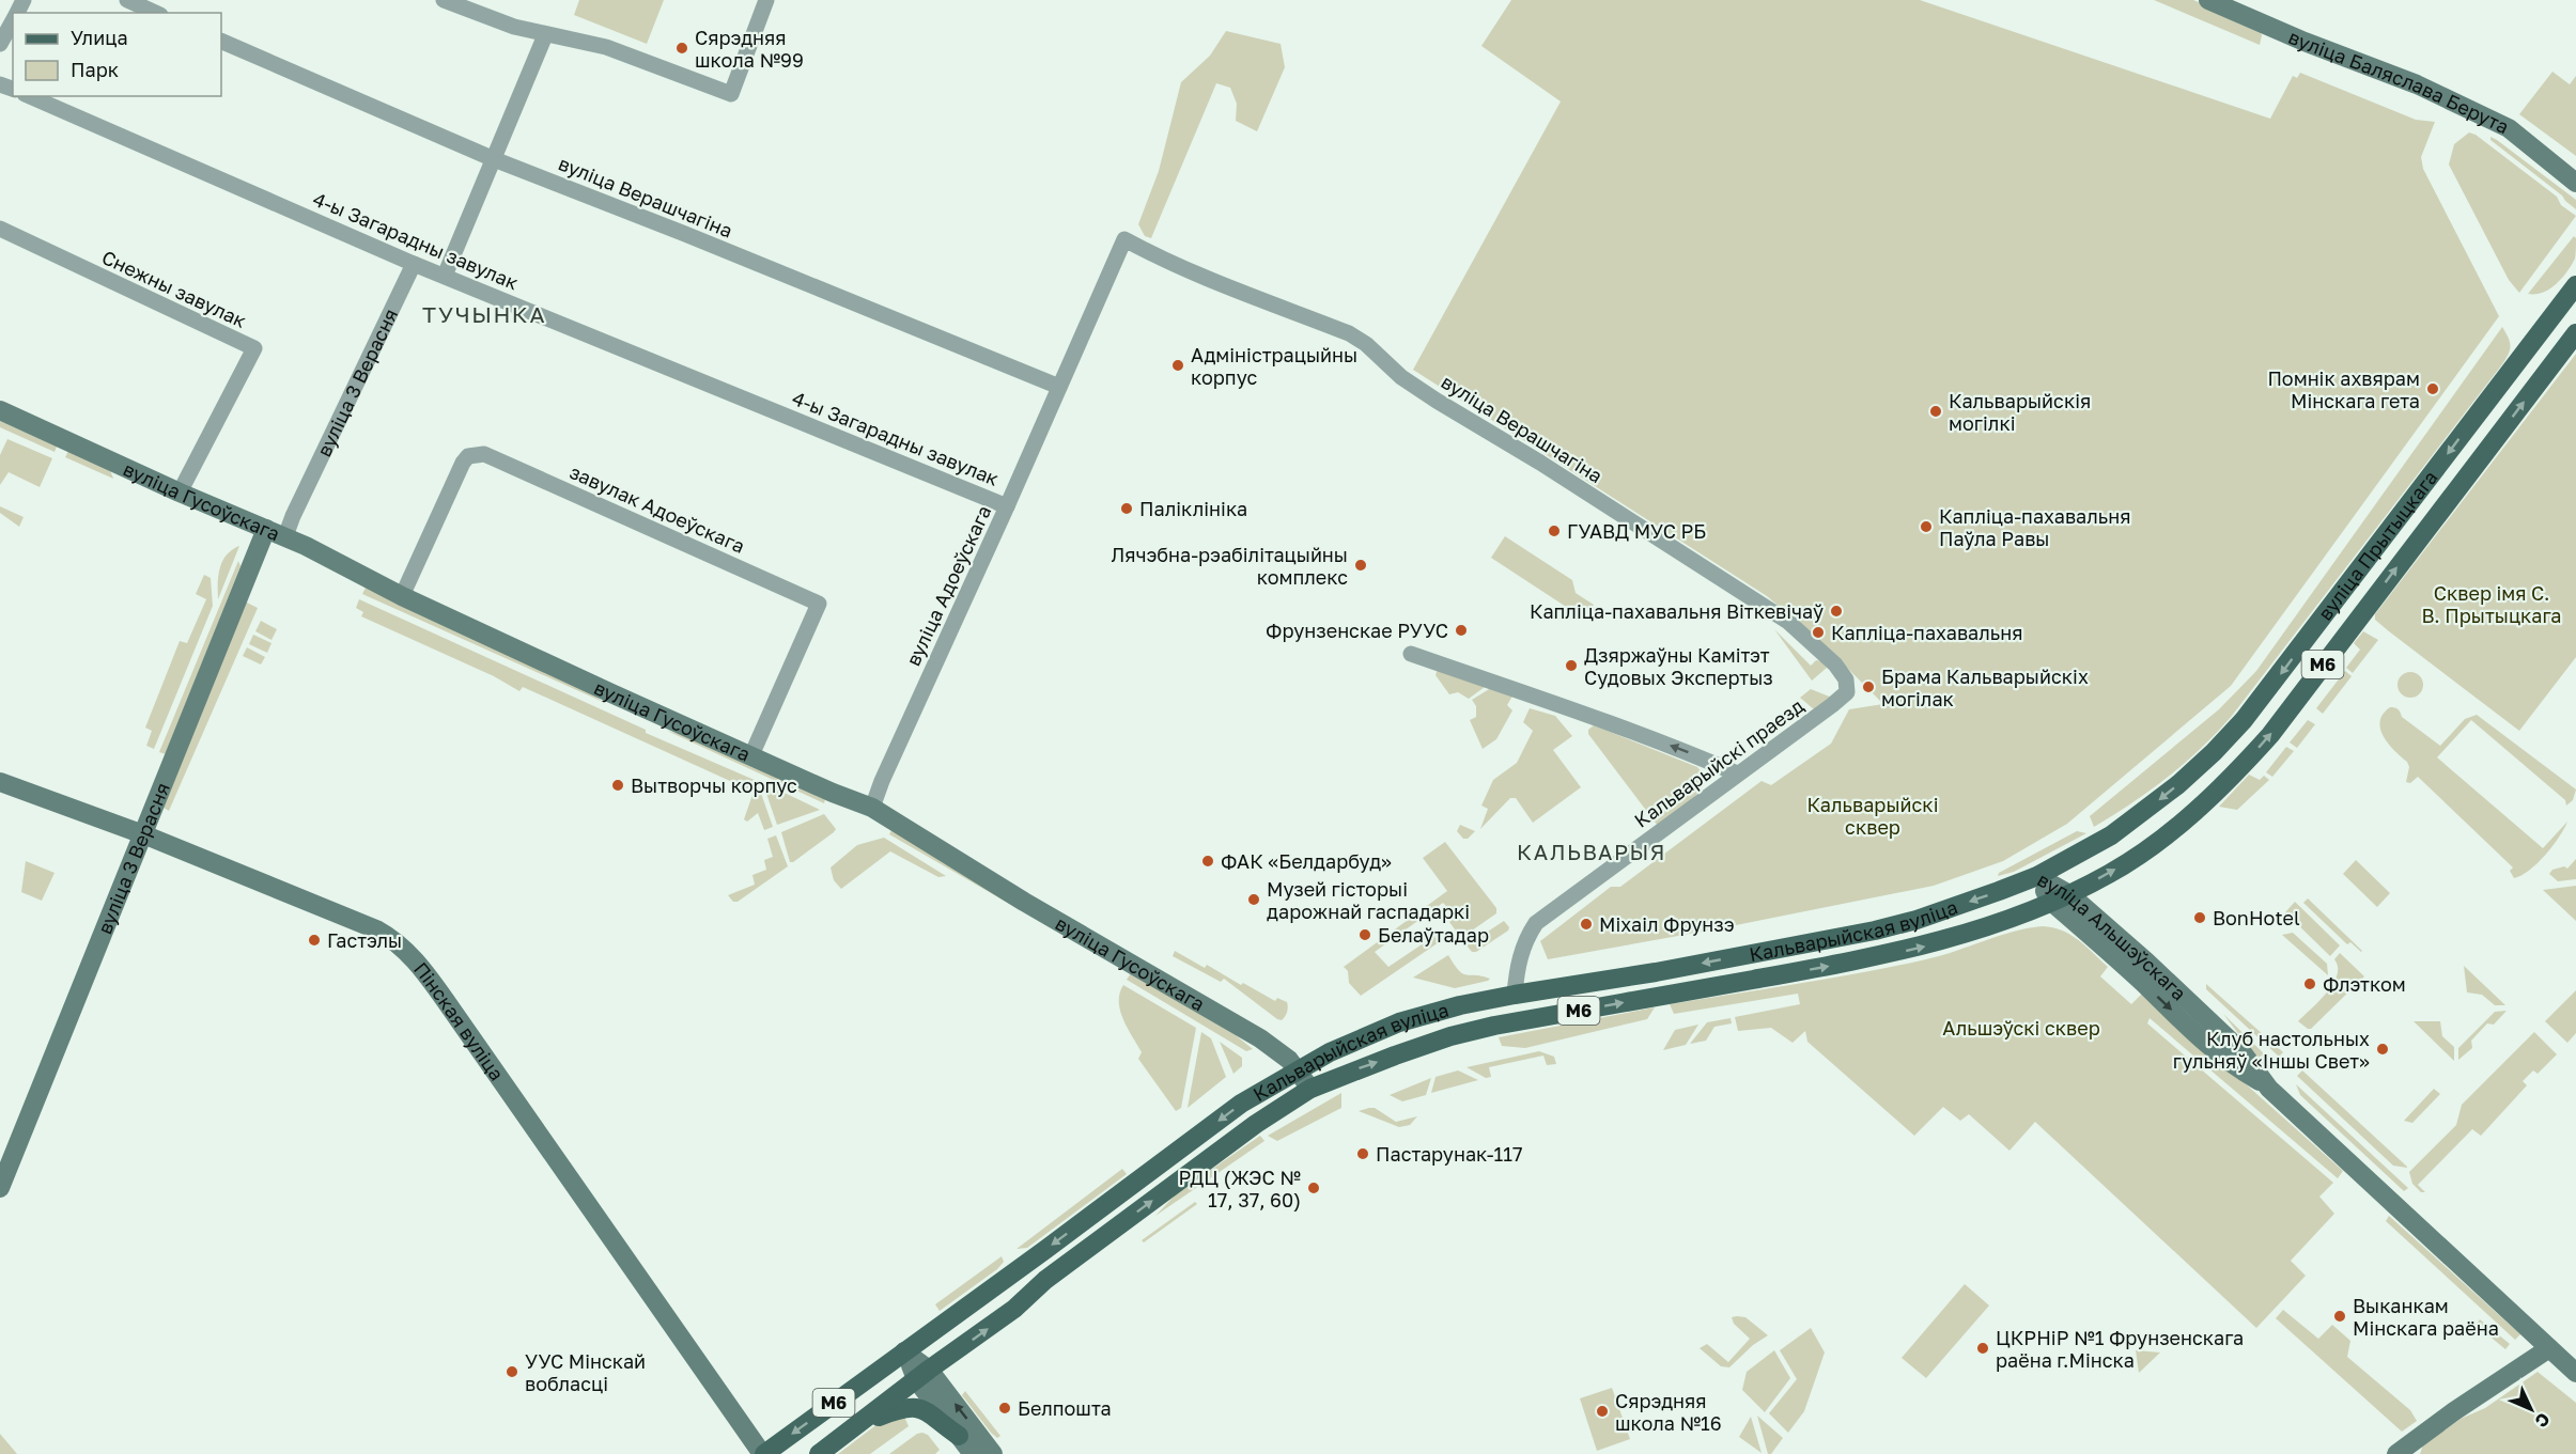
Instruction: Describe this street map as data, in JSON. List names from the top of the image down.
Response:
{
  "streets": {
    "main road": ["вуліца Прытыцкага", "М6", "Кальварыйская вуліца"],
    "street": [
      "вуліца Баляслава Берута",
      "вуліца Верашчагіна",
      "4-ы Загарадны завулак",
      "Снежны завулак",
      "вуліца 3 Верасня",
      "вуліца Гусоўскага",
      "завулак Адоеўскага",
      "вуліца Адоеўскага",
      "Кальварыйскі праезд",
      "вуліца Альшэўскага",
      "Пінская вуліца"
    ]
  },
  "crossings": [
    ["вуліца Верашчагіна", "вуліца Адоеўскага"],
    ["вуліца Верашчагіна", "Кальварыйскі праезд"],
    ["4-ы Загарадны завулак", "вуліца 3 Верасня"],
    ["4-ы Загарадны завулак", "вуліца Адоеўскага"],
    ["Снежны завулак", "вуліца Гусоўскага"],
    ["вуліца 3 Верасня", "вуліца Гусоўскага"],
    ["вуліца 3 Верасня", "Пінская вуліца"],
    ["вуліца Гусоўскага", "завулак Адоеўскага"],
    ["вуліца Гусоўскага", "вуліца Адоеўскага"],
    ["вуліца Гусоўскага", "Кальварыйская вуліца"],
    ["вуліца Прытыцкага", "Кальварыйская вуліца"],
    ["вуліца Прытыцкага", "вуліца Альшэўскага"],
    ["Кальварыйскі праезд", "Кальварыйская вуліца"],
    ["Кальварыйская вуліца", "вуліца Альшэўскага"],
    ["Кальварыйская вуліца", "Пінская вуліца"]
  ],
  "districts": ["ТУЧЫНКА", "КАЛЬВАРЫЯ"],
  "parks": ["Сквер імя С. В. Прытыцкага", "Кальварыйскі сквер", "Альшэўскі сквер"],
  "places": [
    "Сярэдняя школа №99",
    "Адміністрацыйны корпус",
    "Помнік ахвярам Мінскага гета",
    "Кальварыйскія могілкі",
    "Паліклініка",
    "Капліца-пахавальня Паўла Равы",
    "ГУАВД МУС РБ",
    "Лячэбна-рэабілітацыйны комплекс",
    "Капліца-пахавальня Віткевічаў",
    "Фрунзенскае РУУС",
    "Капліца-пахавальня",
    "Дзяржаўны Камітэт Судовых Экспертыз",
    "Брама Кальварыйскіх могілак",
    "Вытворчы корпус",
    "ФАК «Белдарбуд»",
    "Музей гісторыі дарожнай гаспадаркі",
    "BonHotel",
    "Міхаіл Фрунзэ",
    "Белаўтадар",
    "Гастэлы",
    "Флэтком",
    "Клуб настольных гульняў «Іншы Свет»",
    "Пастарунак-117",
    "РДЦ (ЖЭС № 17, 37, 60)",
    "Выканкам Мінскага раёна",
    "ЦКРНіР №1 Фрунзенскага раёна г.Мінска",
    "УУС Мінскай вобласці",
    "Белпошта",
    "Сярэдняя школа №16"
  ],
  "legend": ["Улица", "Парк"],
  "north": "bottom right"
}
